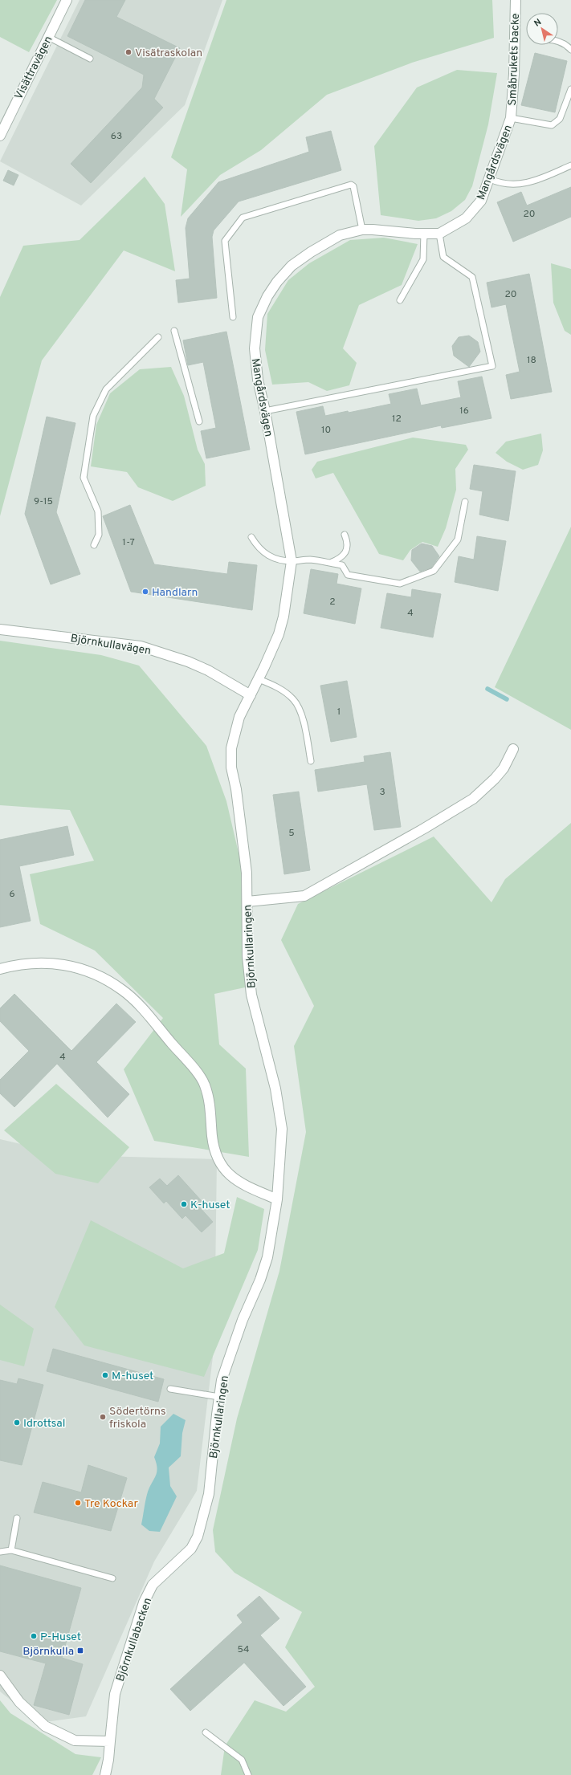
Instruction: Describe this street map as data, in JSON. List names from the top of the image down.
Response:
{
  "streets": {
    "street": [
      "Småbrukets backe",
      "Visättravägen",
      "Mangårdsvägen",
      "Björnkullavägen",
      "Björnkullaringen",
      "Björnkullabacken"
    ]
  },
  "crossings": [
    ["Småbrukets backe", "Mangårdsvägen"],
    ["Mangårdsvägen", "Björnkullavägen"],
    ["Mangårdsvägen", "Björnkullaringen"],
    ["Björnkullavägen", "Björnkullaringen"],
    ["Björnkullaringen", "Björnkullabacken"]
  ],
  "places": {
    "other": [
      "Visätraskolan",
      "Handlarn",
      "K-huset",
      "M-huset",
      "Södertörns friskola",
      "Idrottsal",
      "Tre Kockar",
      "P-Huset"
    ],
    "transit": ["Björnkulla"]
  },
  "house_numbers": [
    "63",
    "20",
    "20",
    "18",
    "16",
    "12",
    "10",
    "9-15",
    "1-7",
    "2",
    "4",
    "1",
    "3",
    "5",
    "6",
    "4",
    "54"
  ],
  "north": "top left"
}
